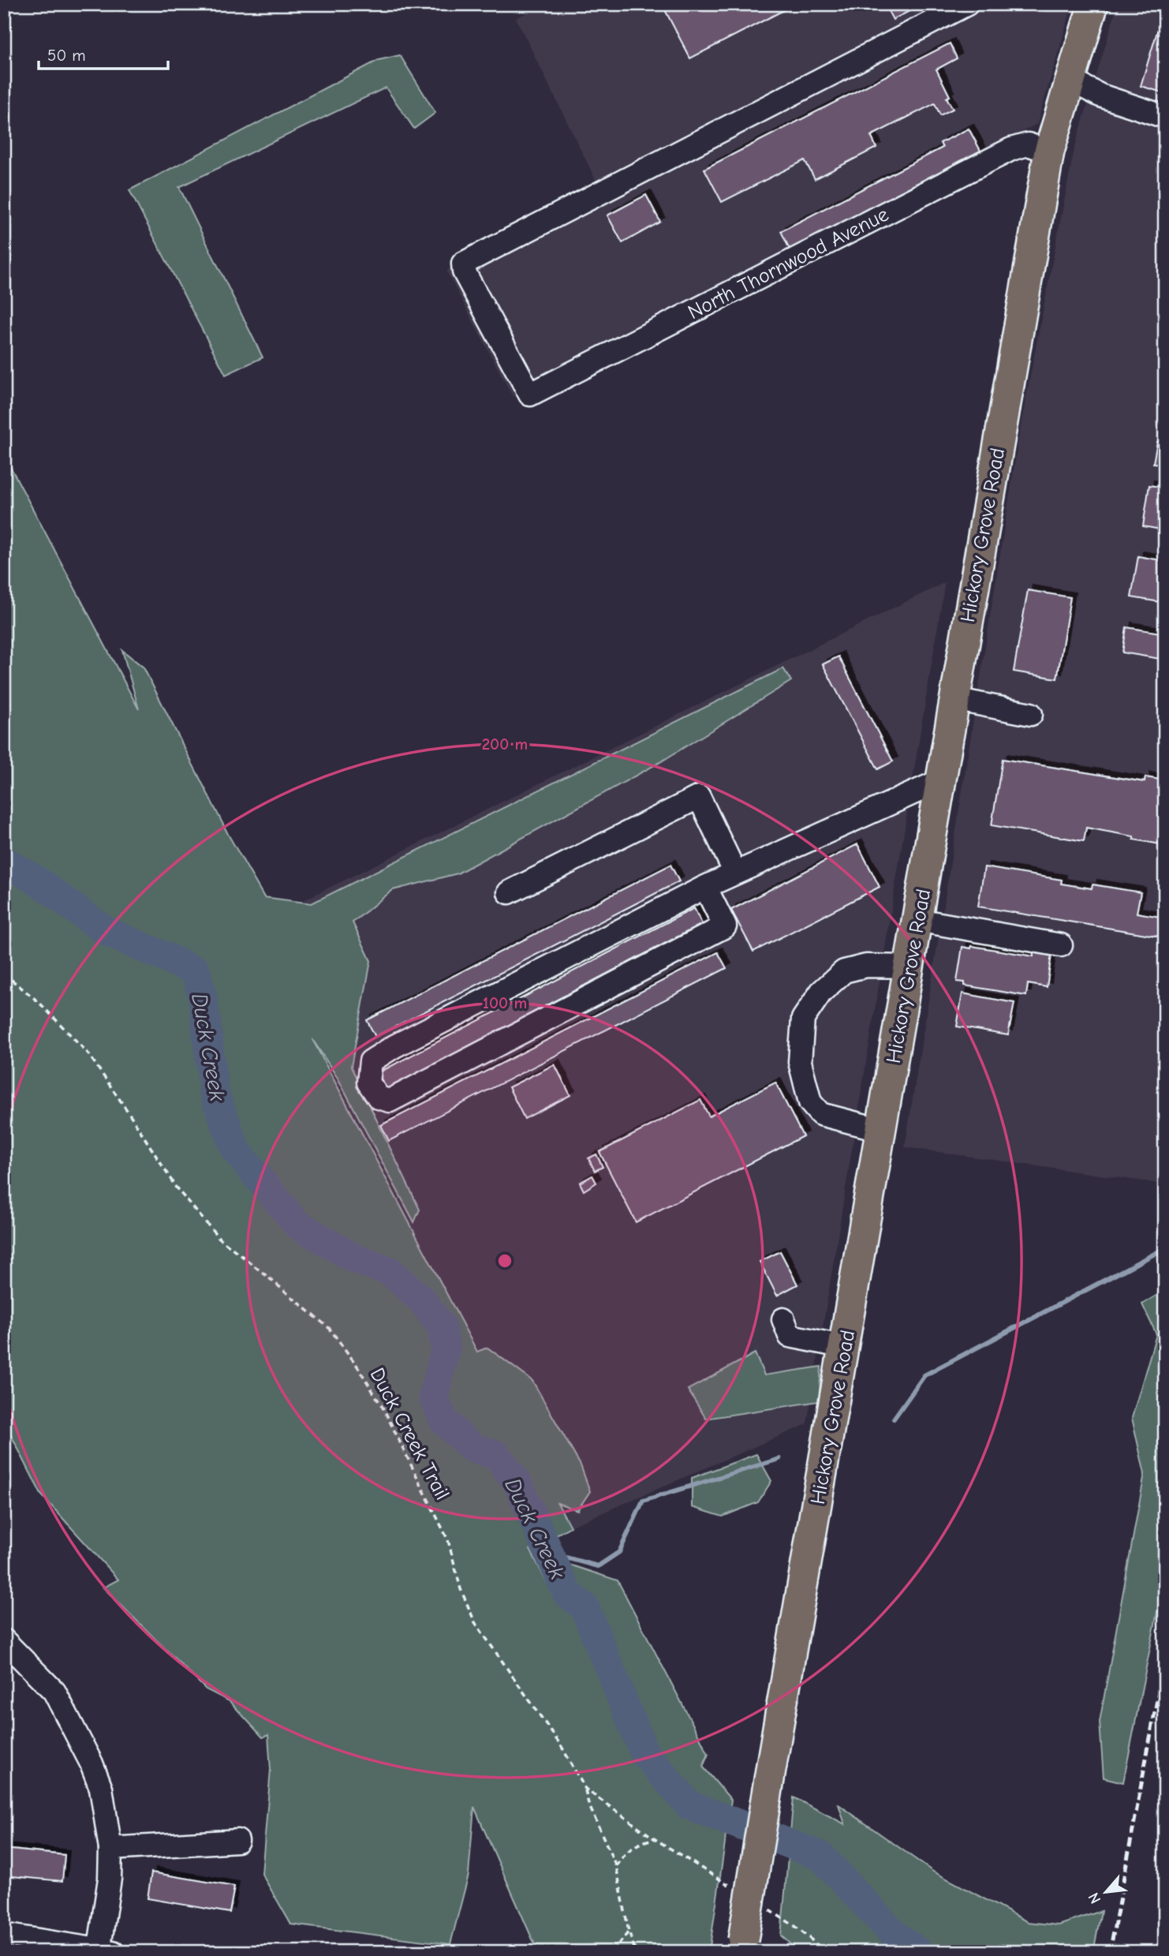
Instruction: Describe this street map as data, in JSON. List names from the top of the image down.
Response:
{
  "streets": {
    "main road": ["Hickory Grove Road"],
    "street": ["North Thornwood Avenue"],
    "path": ["Duck Creek Trail"]
  },
  "crossings": [
    ["North Thornwood Avenue", "Hickory Grove Road"]
  ],
  "water": ["Duck Creek"],
  "scale_bar": "50 m",
  "north": "bottom left",
  "rings": ["200 m", "100 m"]
}
